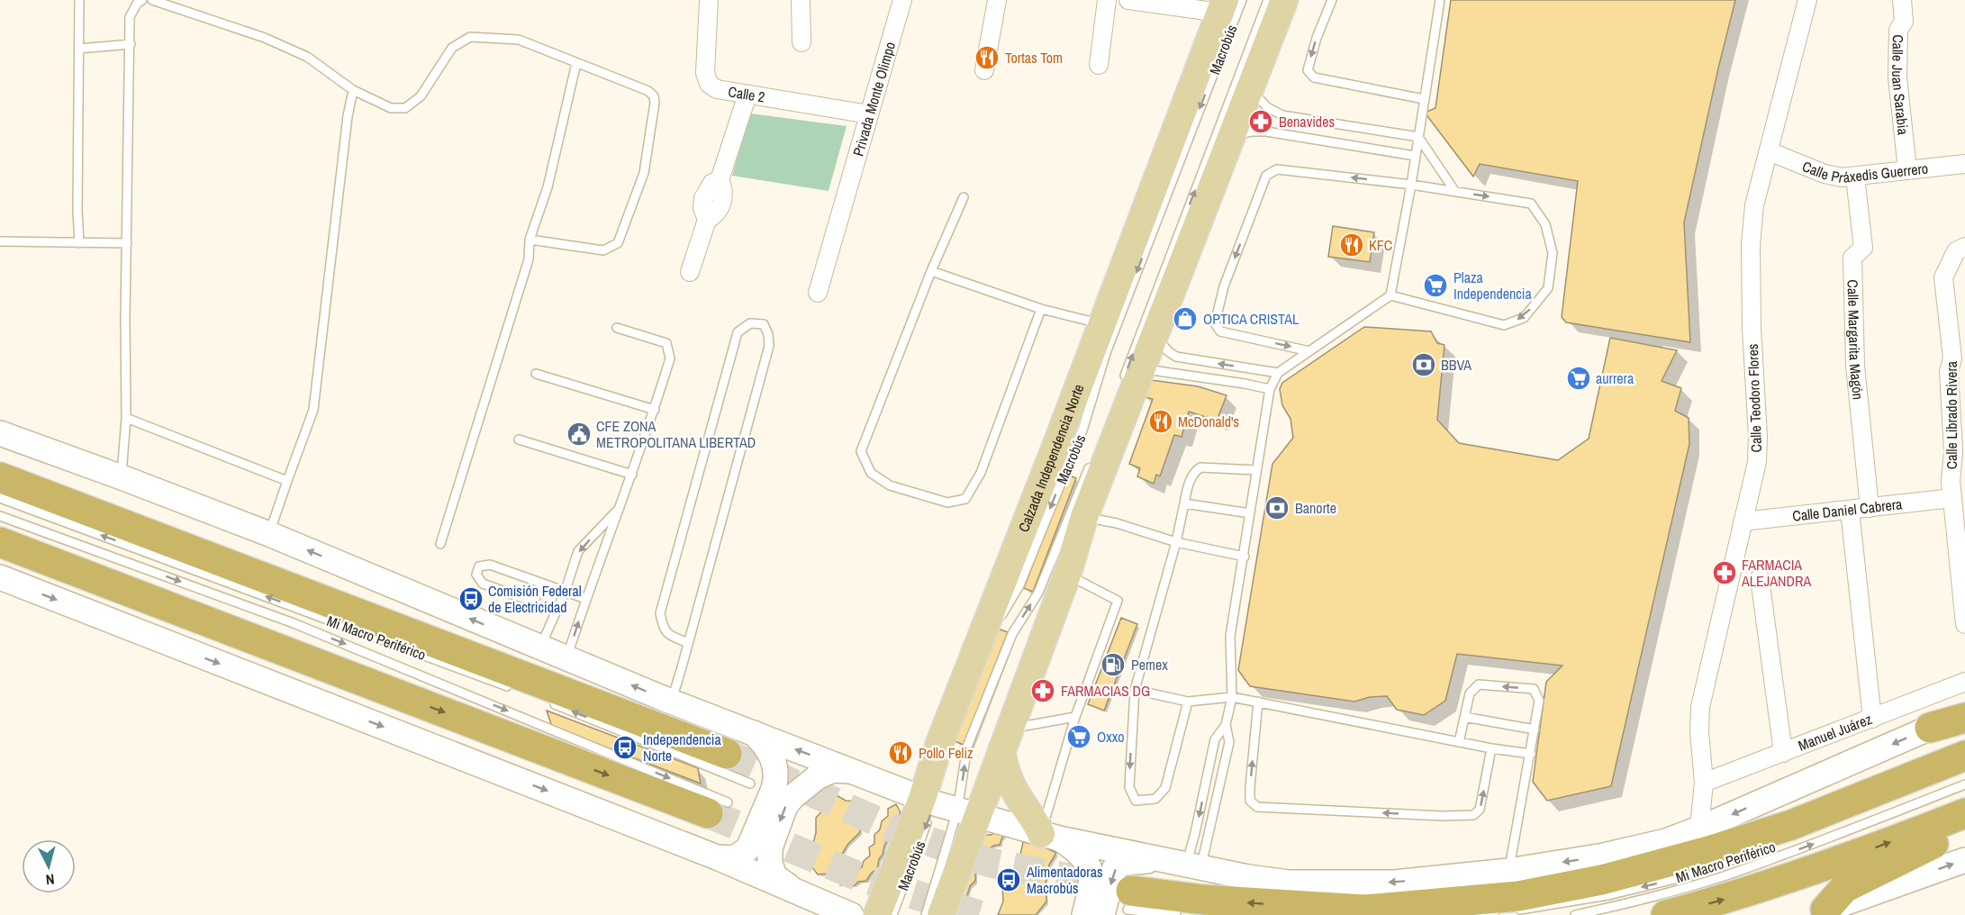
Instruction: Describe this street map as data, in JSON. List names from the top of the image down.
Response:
{
  "streets": {
    "main road": ["Calzada Independencia Norte"],
    "street": [
      "Calle Juan Sarabia",
      "Calle 2",
      "Privada Monte Olimpo",
      "Calle Práxedis Guerrero",
      "Calle Margarita Magón",
      "Calle Teodoro Flores",
      "Calle Librado Rivera",
      "Calle Daniel Cabrera",
      "Manuel Juárez"
    ],
    "lane": ["Macrobús", "Mi Macro Periférico"]
  },
  "crossings": [
    ["Macrobús", "Calzada Independencia Norte"],
    ["Calle Juan Sarabia", "Calle Práxedis Guerrero"],
    ["Calle 2", "Privada Monte Olimpo"],
    ["Calle Práxedis Guerrero", "Calle Margarita Magón"],
    ["Calle Práxedis Guerrero", "Calle Teodoro Flores"],
    ["Calle Margarita Magón", "Calle Daniel Cabrera"],
    ["Calle Teodoro Flores", "Calle Daniel Cabrera"],
    ["Calle Teodoro Flores", "Manuel Juárez"],
    ["Calle Librado Rivera", "Calle Daniel Cabrera"]
  ],
  "places": {
    "restaurant": [
      "Tortas Tom",
      "KFC",
      "McDonald's",
      "Pollo Feliz"
    ],
    "pharmacy": ["Benavides", "FARMACIA ALEJANDRA", "FARMACIAS DG"],
    "supermarket": ["Plaza Independencia", "aurrera", "Oxxo"],
    "shop": ["OPTICA CRISTAL"],
    "bank": ["BBVA", "Banorte"],
    "public building": ["CFE ZONA METROPOLITANA LIBERTAD"],
    "bus stop": ["Comisión Federal de Electricidad", "Independencia Norte", "Alimentadoras Macrobús"],
    "fuel station": ["Pemex"]
  },
  "north": "bottom"
}
